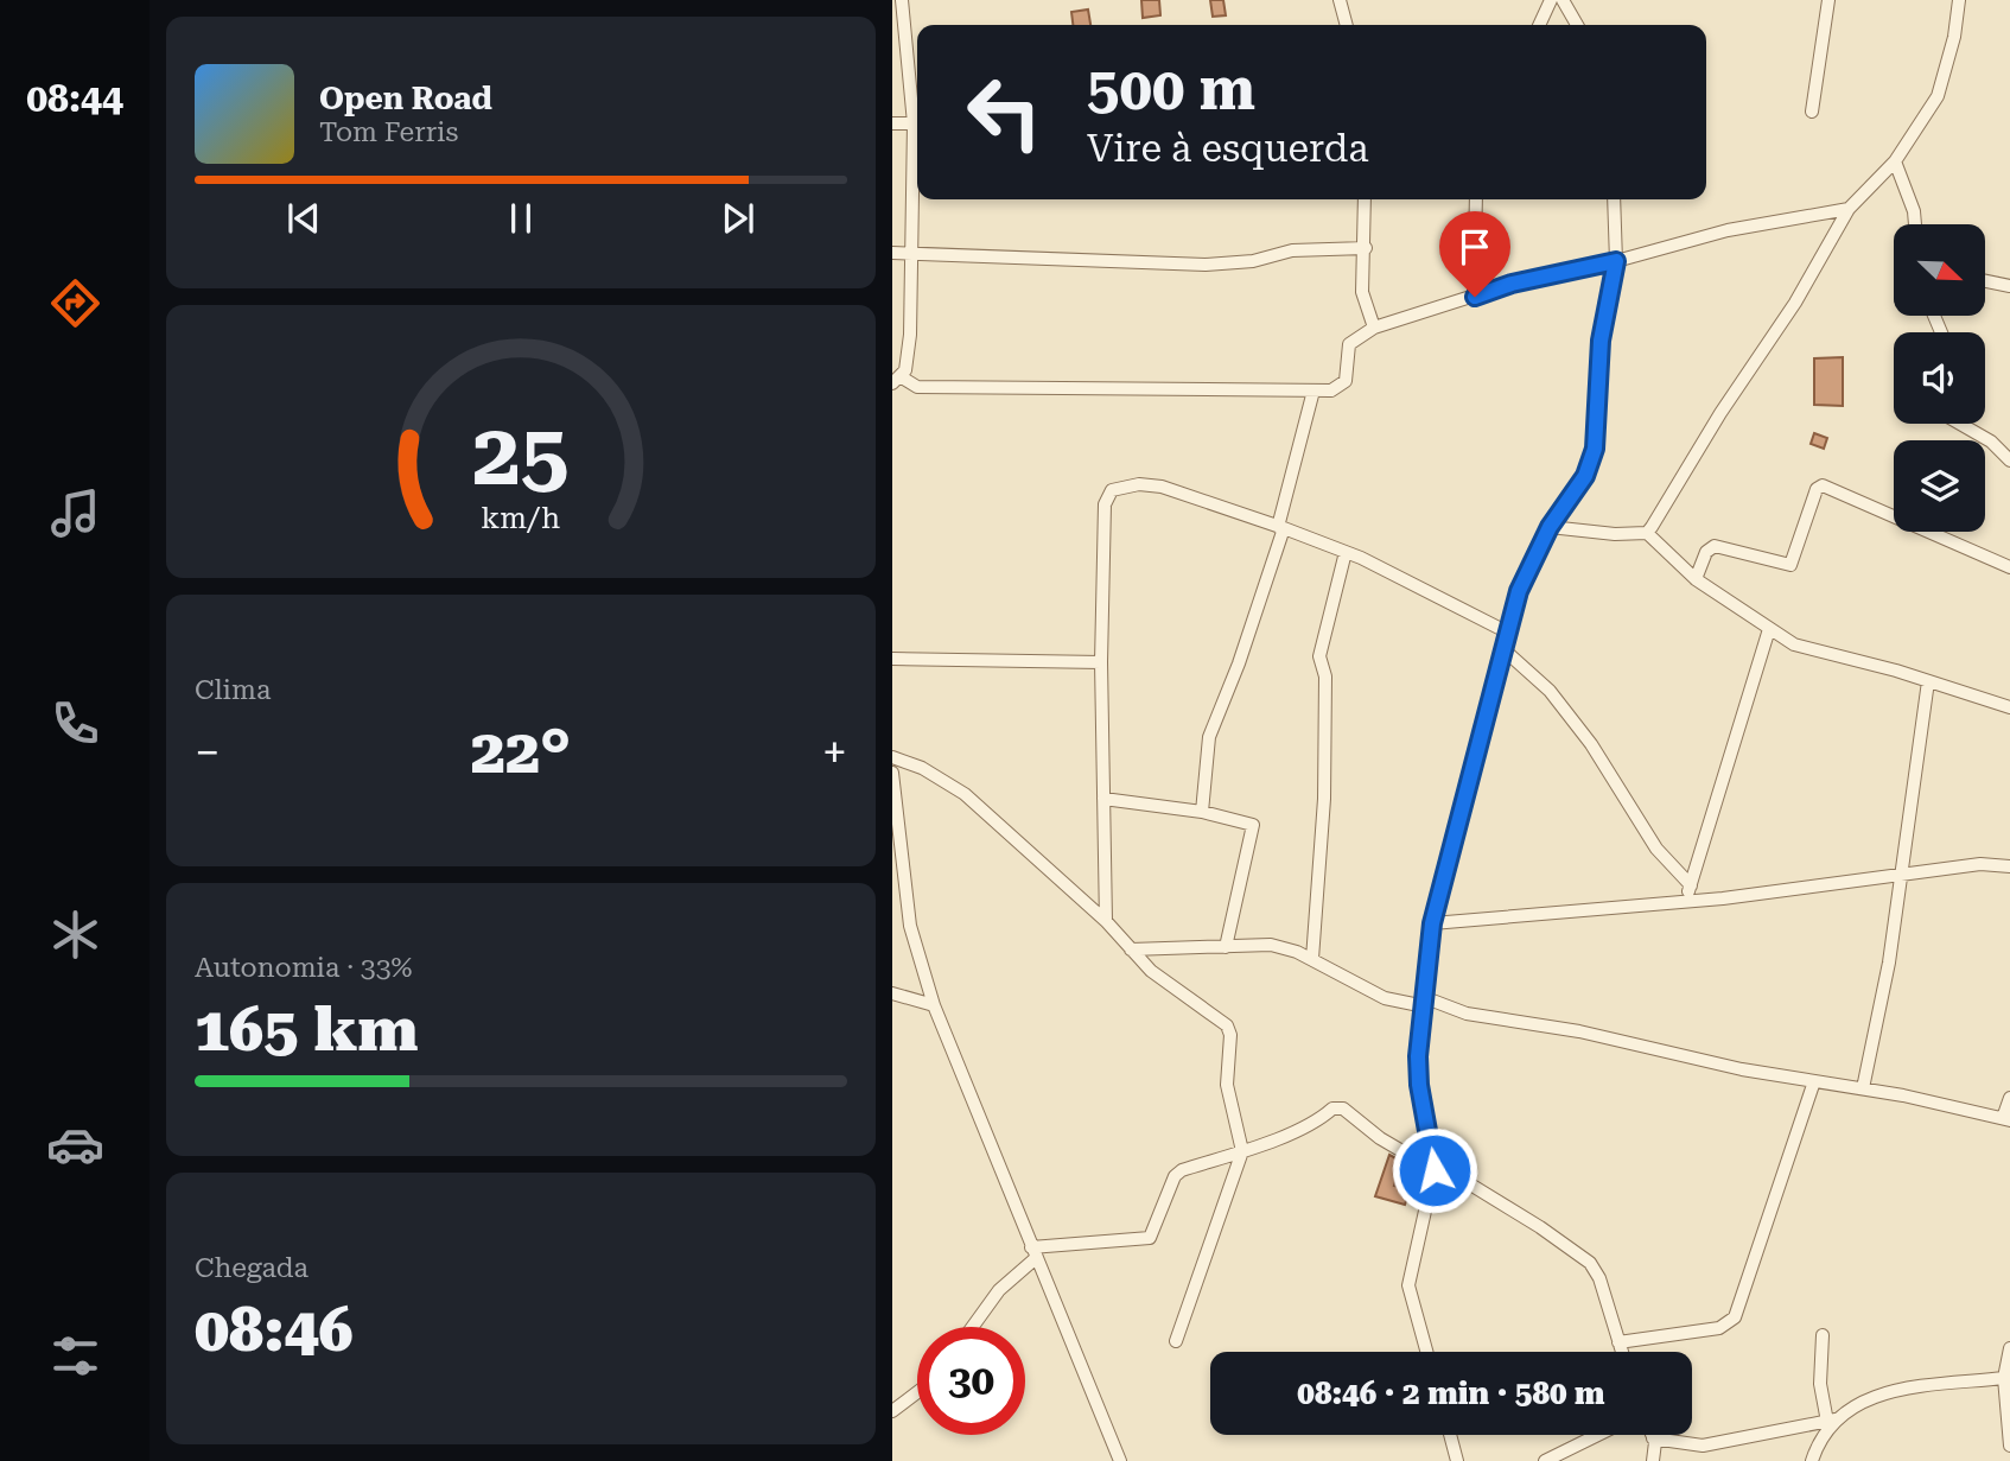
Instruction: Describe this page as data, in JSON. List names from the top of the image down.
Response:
{
  "north": "bottom right",
  "page": {
    "tabs": "08:44",
    "turn": ["500 m", "Vire à esquerda"],
    "song": ["Open Road", "Tom Ferris"],
    "tile": [
      "Clima",
      ["Autonomia · 33%", "165 km"],
      ["Chegada", "08:46"]
    ],
    "heat": ["−", "22°", "+"],
    "limit": "30",
    "trip": "08:46 · 2 min · 580 m",
    "gauge": ["25", "km/h"]
  }
}
